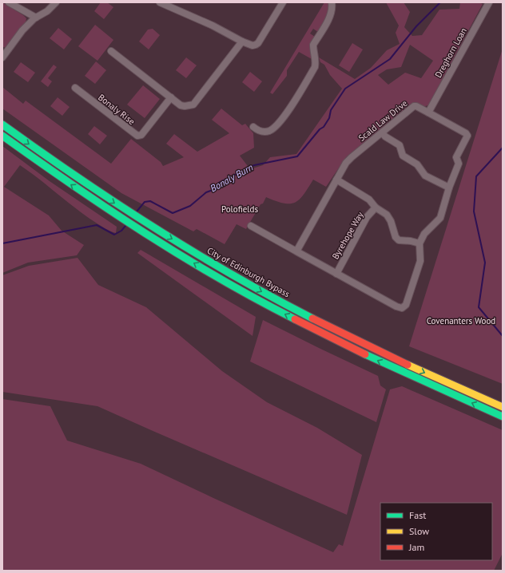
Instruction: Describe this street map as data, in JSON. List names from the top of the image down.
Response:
{
  "streets": {
    "highway": ["City of Edinburgh Bypass"],
    "street": [
      "Dreghorn Loan",
      "Bonaly Rise",
      "Scald Law Drive",
      "Byrehope Way"
    ]
  },
  "crossings": [
    ["Dreghorn Loan", "Scald Law Drive"]
  ],
  "water": ["Bonaly Burn"],
  "parks": ["Polofields", "Covenanters Wood"],
  "legend": ["Fast", "Slow", "Jam"]
}
